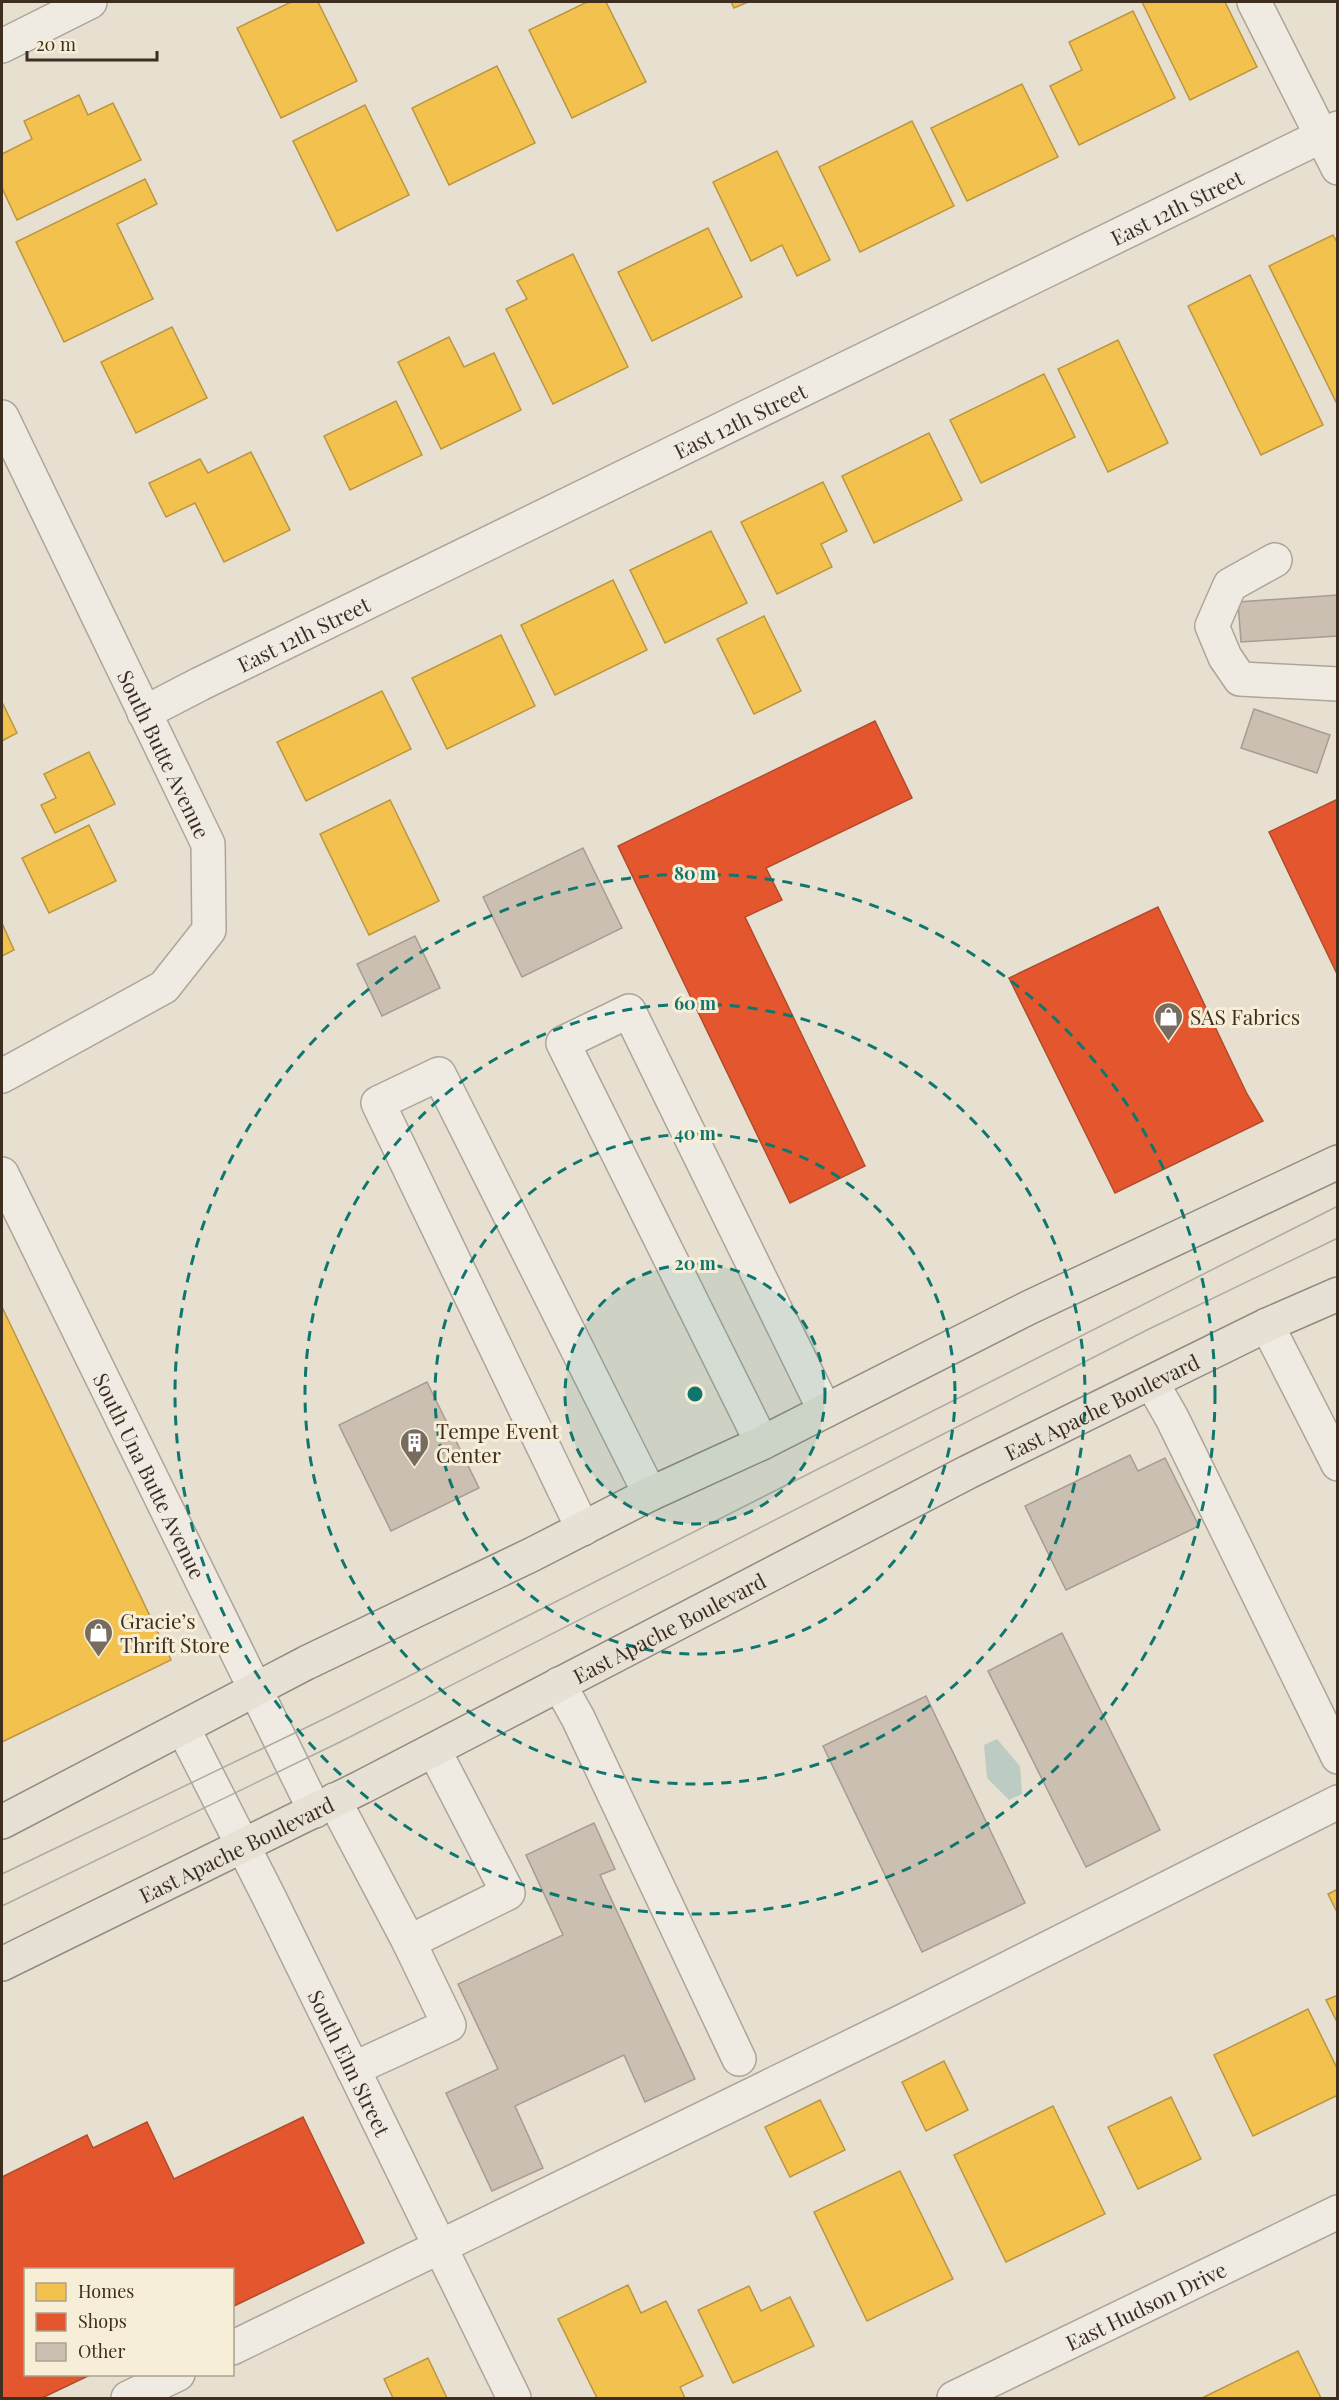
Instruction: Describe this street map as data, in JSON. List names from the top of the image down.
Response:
{
  "streets": {
    "main road": ["East Apache Boulevard"],
    "street": [
      "East 12th Street",
      "South Butte Avenue",
      "South Una Butte Avenue",
      "South Elm Street",
      "East Hudson Drive"
    ]
  },
  "crossings": [
    ["East 12th Street", "South Butte Avenue"],
    ["East Apache Boulevard", "South Una Butte Avenue"],
    ["East Apache Boulevard", "South Elm Street"],
    ["South Una Butte Avenue", "South Elm Street"]
  ],
  "places": {
    "shop": ["SAS Fabrics", "Gracie’s Thrift Store"],
    "building": ["Tempe Event Center"]
  },
  "legend": ["Homes", "Shops", "Other"],
  "scale_bar": "20 m",
  "rings": [
    "80 m",
    "60 m",
    "40 m",
    "20 m"
  ]
}
